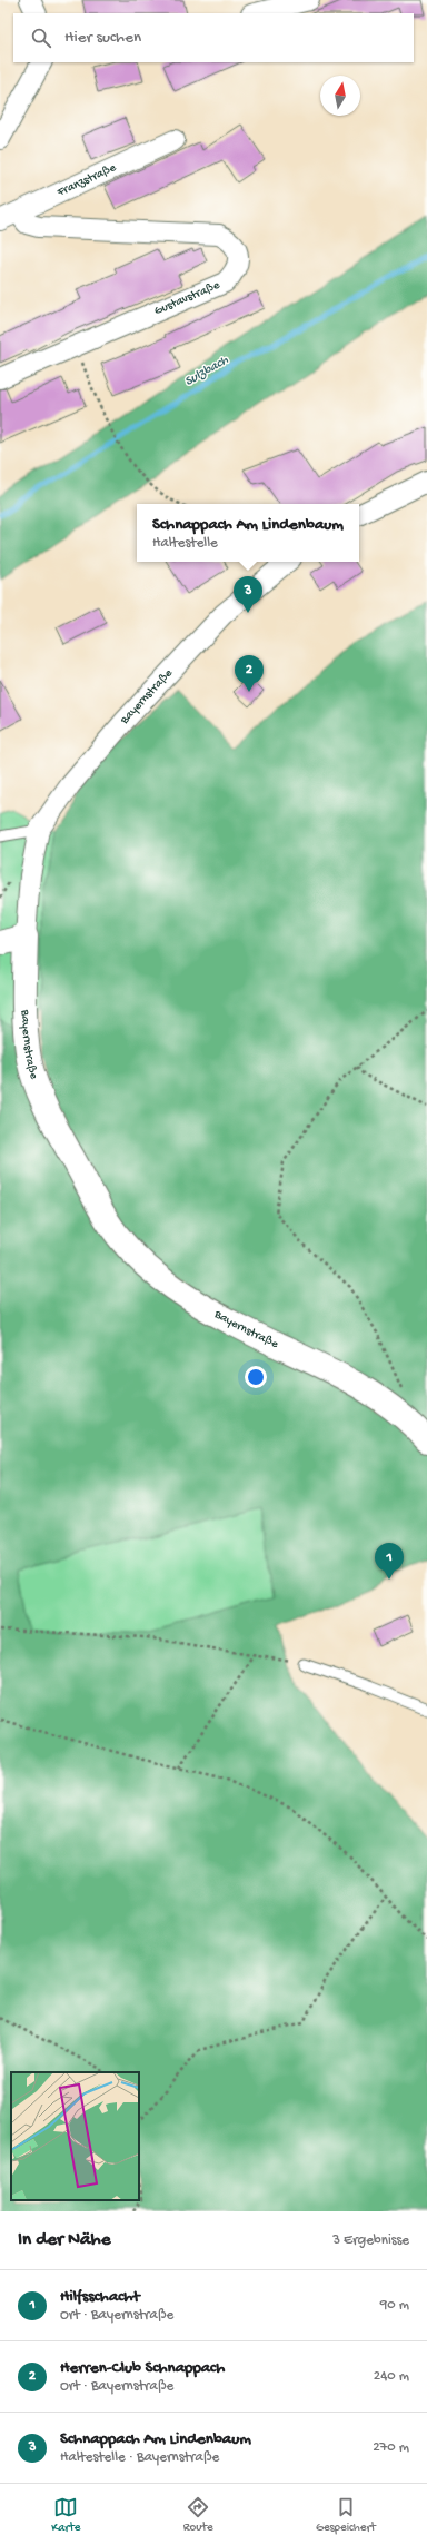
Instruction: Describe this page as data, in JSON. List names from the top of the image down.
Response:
{
  "streets": {
    "street": ["Franzstraße", "Gustavstraße", "Bayernstraße"]
  },
  "crossings": [
    ["Franzstraße", "Gustavstraße"]
  ],
  "water": ["Sulzbach"],
  "north": "top",
  "page": {
    "search": "Hier suchen",
    "popup": ["Schnappach Am Lindenbaum", "Haltestelle"],
    "pins": ["3", "2", "1"],
    "heading": ["In der Nähe", "3 Ergebnisse"],
    "list": [
      {
        "mark": "1",
        "name": "Hilfsschacht",
        "note": "Ort · Bayernstraße",
        "value": "90 m"
      },
      {
        "mark": "2",
        "name": "Herren-Club Schnappach",
        "note": "Ort · Bayernstraße",
        "value": "240 m"
      },
      {
        "mark": "3",
        "name": "Schnappach Am Lindenbaum",
        "note": "Haltestelle · Bayernstraße",
        "value": "270 m"
      }
    ],
    "nav": ["Karte", "Route", "Gespeichert"]
  }
}
